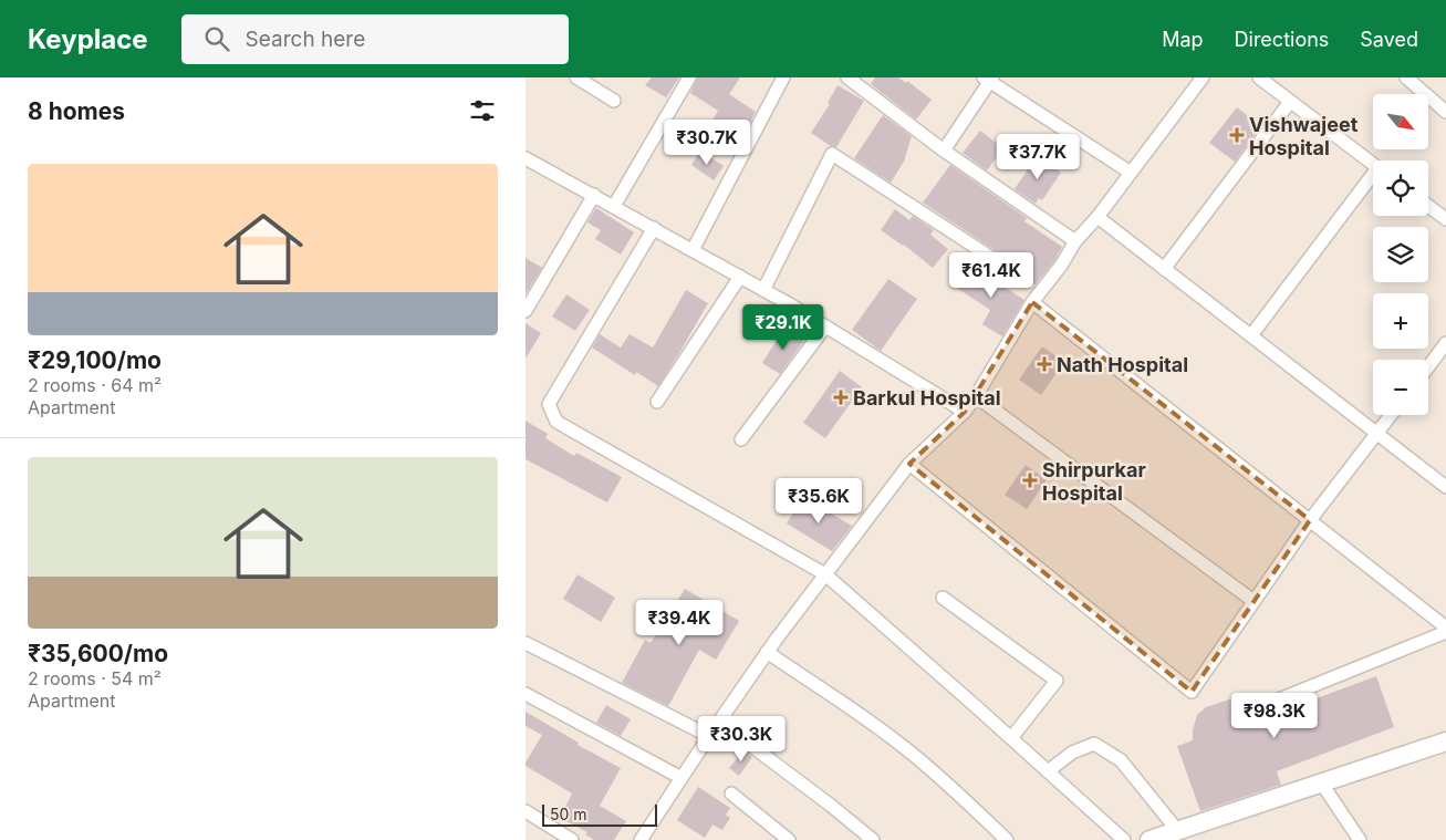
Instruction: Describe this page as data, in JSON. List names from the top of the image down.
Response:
{
  "places": {
    "health": [
      "Vishwajeet Hospital",
      "Nath Hospital",
      "Barkul Hospital",
      "Shirpurkar Hospital"
    ]
  },
  "scale_bar": "50 m",
  "north": "bottom right",
  "page": {
    "header": "Keyplace",
    "search": "Search here",
    "nav": ["Map", "Directions", "Saved"],
    "heading": "8 homes",
    "map_buttons": ["+", "−"],
    "price": [
      "₹30.7K",
      "₹37.7K",
      "₹61.4K",
      "₹29.1K",
      "₹35.6K",
      "₹39.4K",
      "₹98.3K",
      "₹30.3K"
    ],
    "list": [
      {
        "name": "₹29,100/mo",
        "note": "2 rooms · 64 m² · Apartment"
      },
      {
        "name": "₹35,600/mo",
        "note": "2 rooms · 54 m² · Apartment"
      }
    ],
    "scale": "50 m"
  }
}
